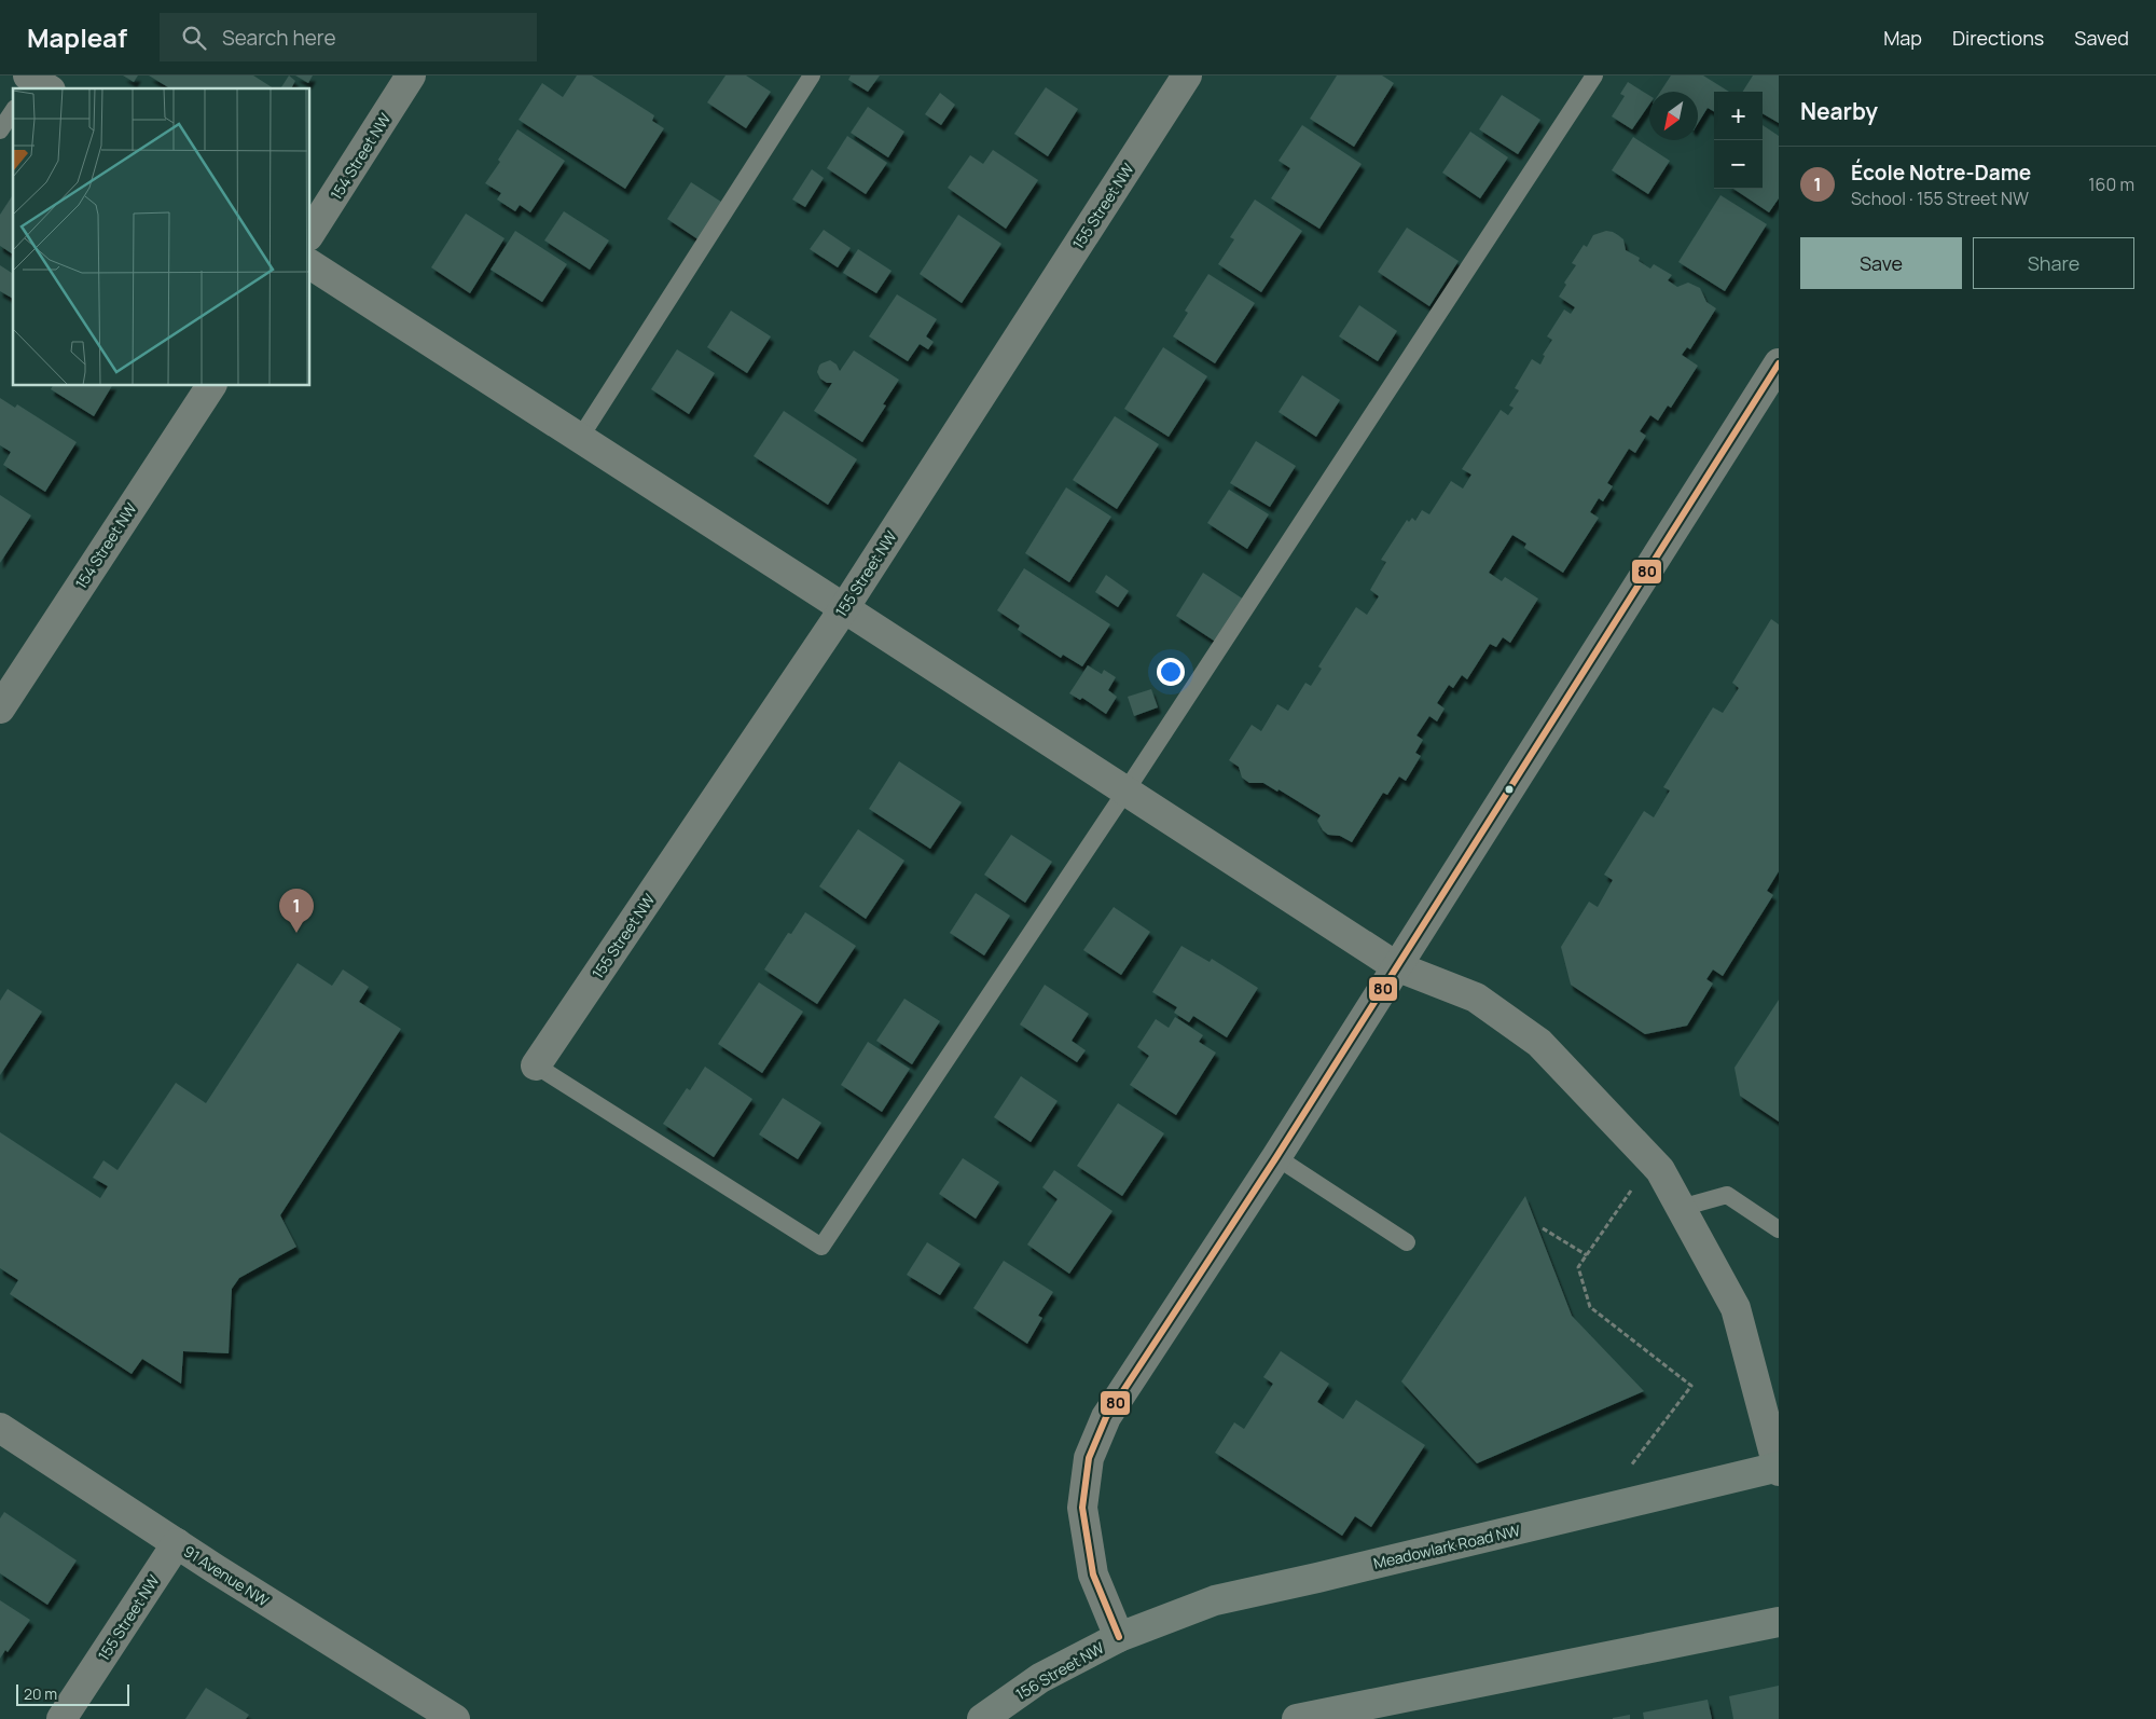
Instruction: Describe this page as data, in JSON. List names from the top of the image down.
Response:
{
  "streets": {
    "main road": ["Meadowlark Road NW", "156 Street NW"],
    "street": ["154 Street NW", "155 Street NW", "91 Avenue NW"]
  },
  "crossings": [
    ["155 Street NW", "91 Avenue NW"],
    ["Meadowlark Road NW", "156 Street NW"]
  ],
  "lines": ["transit line 80"],
  "scale_bar": "20 m",
  "north": "bottom left",
  "page": {
    "header": "Mapleaf",
    "search": "Search here",
    "nav": ["Map", "Directions", "Saved"],
    "heading": "Nearby",
    "map_buttons": ["+", "−"],
    "list": [
      {
        "mark": "1",
        "name": "École Notre-Dame",
        "note": "School · 155 Street NW",
        "value": "160 m"
      }
    ],
    "buttons": ["Save", "Share"],
    "pins": "1",
    "scale": "20 m"
  }
}
